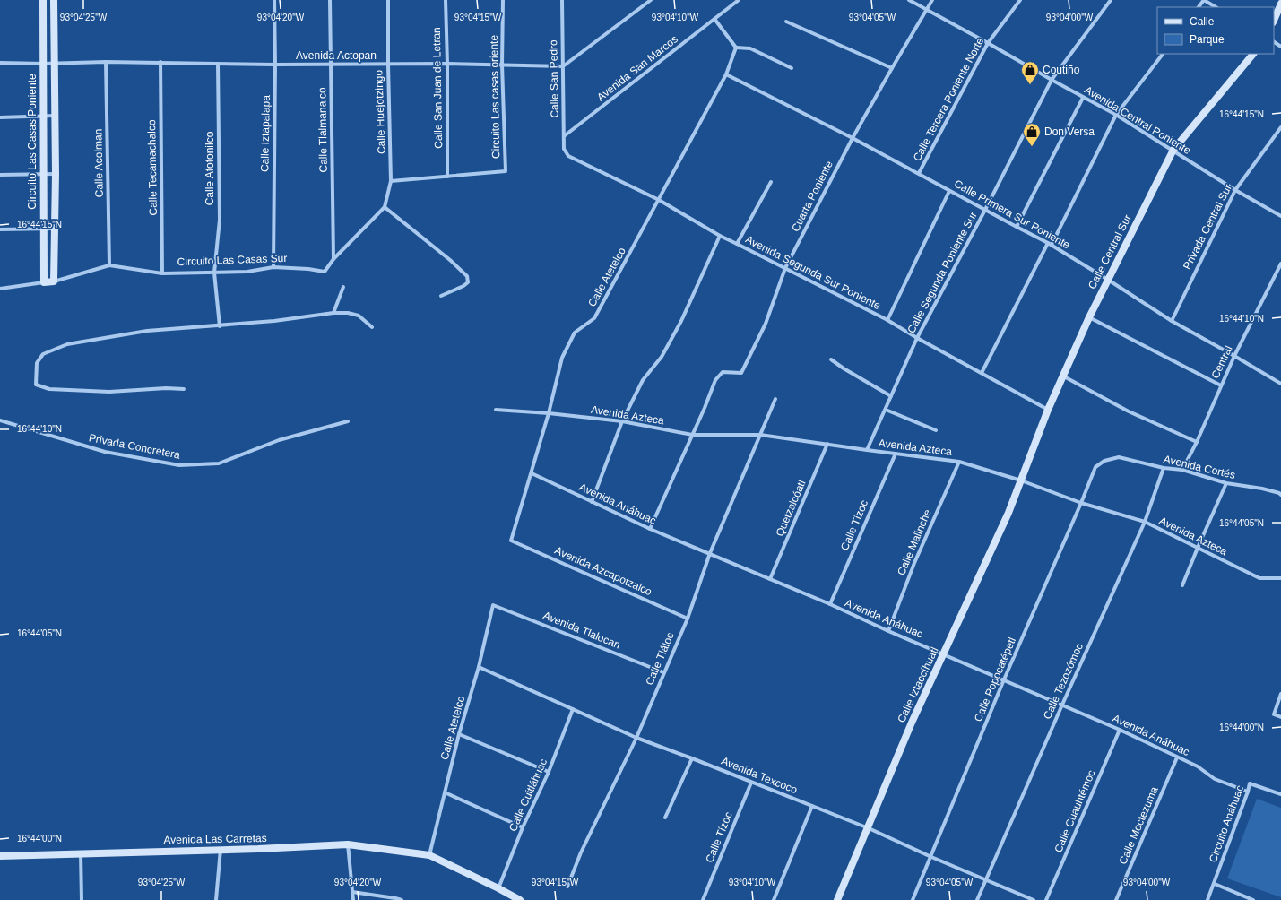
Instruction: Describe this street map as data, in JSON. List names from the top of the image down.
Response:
{
  "streets": {
    "street": [
      "Avenida Actopan",
      "Avenida San Marcos",
      "Calle San Pedro",
      "Calle San Juan de Letran",
      "Circuito Las casas oriente",
      "Calle Tercera Poniente Norte",
      "Calle Huejotzingo",
      "Avenida Central Poniente",
      "Calle Tlalmanalco",
      "Calle Iztapalapa",
      "Circuito Las Casas Poniente",
      "Calle Acolman",
      "Calle Tecamachalco",
      "Calle Atotonilco",
      "Cuarta Poniente",
      "Calle Primera Sur Poniente",
      "Privada Central Sur",
      "Calle Central Sur",
      "Circuito Las Casas Sur",
      "Avenida Segunda Sur Poniente",
      "Calle Segunda Poniente Sur",
      "Calle Atetelco",
      "Central",
      "Avenida Azteca",
      "Privada Concretera",
      "Avenida Cortés",
      "Avenida Anáhuac",
      "Quetzalcóatl",
      "Calle Tízoc",
      "Calle Malinche",
      "Avenida Azcapotzalco",
      "Avenida Tlalocan",
      "Calle Tláloc",
      "Calle Popocatépetl",
      "Calle Tezozómoc",
      "Calle Iztaccíhuatl",
      "Avenida Texcoco",
      "Calle Cuitláhuac",
      "Calle Cuauhtémoc",
      "Circuito Anáhuac",
      "Calle Moctezuma",
      "Avenida Las Carretas"
    ]
  },
  "crossings": [
    ["Avenida Actopan", "Calle San Pedro"],
    ["Avenida Actopan", "Calle San Juan de Letran"],
    ["Avenida Actopan", "Circuito Las casas oriente"],
    ["Avenida Actopan", "Calle Huejotzingo"],
    ["Avenida Actopan", "Calle Tlalmanalco"],
    ["Avenida Actopan", "Calle Iztapalapa"],
    ["Avenida Actopan", "Circuito Las Casas Poniente"],
    ["Avenida Actopan", "Calle Acolman"],
    ["Avenida Actopan", "Calle Tecamachalco"],
    ["Avenida Actopan", "Calle Atotonilco"],
    ["Avenida San Marcos", "Calle San Pedro"],
    ["Calle San Pedro", "Avenida Segunda Sur Poniente"],
    ["Calle San Juan de Letran", "Circuito Las casas oriente"],
    ["Calle Tercera Poniente Norte", "Avenida Central Poniente"],
    ["Calle Tercera Poniente Norte", "Calle Primera Sur Poniente"],
    ["Avenida Central Poniente", "Cuarta Poniente"],
    ["Avenida Central Poniente", "Privada Central Sur"],
    ["Avenida Central Poniente", "Calle Central Sur"],
    ["Avenida Central Poniente", "Calle Segunda Poniente Sur"],
    ["Calle Tlalmanalco", "Circuito Las Casas Sur"],
    ["Calle Iztapalapa", "Circuito Las Casas Sur"],
    ["Circuito Las Casas Poniente", "Circuito Las Casas Sur"],
    ["Calle Acolman", "Circuito Las Casas Sur"],
    ["Calle Tecamachalco", "Circuito Las Casas Sur"],
    ["Calle Atotonilco", "Circuito Las Casas Sur"],
    ["Cuarta Poniente", "Calle Primera Sur Poniente"],
    ["Cuarta Poniente", "Avenida Segunda Sur Poniente"],
    ["Cuarta Poniente", "Avenida Azteca"],
    ["Calle Primera Sur Poniente", "Privada Central Sur"],
    ["Calle Primera Sur Poniente", "Calle Central Sur"],
    ["Calle Primera Sur Poniente", "Calle Segunda Poniente Sur"],
    ["Calle Primera Sur Poniente", "Calle Atetelco"],
    ["Calle Primera Sur Poniente", "Central"],
    ["Calle Central Sur", "Avenida Segunda Sur Poniente"],
    ["Calle Central Sur", "Avenida Azteca"],
    ["Calle Central Sur", "Calle Iztaccíhuatl"],
    ["Avenida Segunda Sur Poniente", "Calle Segunda Poniente Sur"],
    ["Avenida Segunda Sur Poniente", "Calle Atetelco"],
    ["Calle Segunda Poniente Sur", "Avenida Azteca"],
    ["Calle Atetelco", "Avenida Azteca"],
    ["Calle Atetelco", "Avenida Anáhuac"],
    ["Calle Atetelco", "Avenida Azcapotzalco"],
    ["Calle Atetelco", "Avenida Tlalocan"],
    ["Calle Atetelco", "Avenida Texcoco"],
    ["Calle Atetelco", "Avenida Las Carretas"],
    ["Central", "Avenida Cortés"],
    ["Avenida Azteca", "Quetzalcóatl"],
    ["Avenida Azteca", "Calle Tízoc"],
    ["Avenida Azteca", "Calle Malinche"],
    ["Avenida Azteca", "Calle Tláloc"],
    ["Avenida Azteca", "Calle Popocatépetl"],
    ["Avenida Azteca", "Calle Tezozómoc"],
    ["Avenida Azteca", "Calle Iztaccíhuatl"],
    ["Avenida Cortés", "Calle Popocatépetl"],
    ["Avenida Cortés", "Calle Tezozómoc"],
    ["Avenida Anáhuac", "Quetzalcóatl"],
    ["Avenida Anáhuac", "Calle Tízoc"],
    ["Avenida Anáhuac", "Calle Malinche"],
    ["Avenida Anáhuac", "Calle Tláloc"],
    ["Avenida Anáhuac", "Calle Popocatépetl"],
    ["Avenida Anáhuac", "Calle Tezozómoc"],
    ["Avenida Anáhuac", "Calle Iztaccíhuatl"],
    ["Avenida Anáhuac", "Calle Cuauhtémoc"],
    ["Avenida Anáhuac", "Circuito Anáhuac"],
    ["Avenida Anáhuac", "Calle Moctezuma"],
    ["Calle Tízoc", "Avenida Texcoco"],
    ["Avenida Azcapotzalco", "Calle Tláloc"],
    ["Avenida Tlalocan", "Calle Tláloc"],
    ["Calle Tláloc", "Avenida Texcoco"],
    ["Calle Popocatépetl", "Avenida Texcoco"],
    ["Calle Tezozómoc", "Avenida Texcoco"],
    ["Calle Iztaccíhuatl", "Avenida Texcoco"],
    ["Avenida Texcoco", "Calle Cuitláhuac"],
    ["Calle Cuitláhuac", "Avenida Las Carretas"]
  ],
  "places": {
    "shop": ["Coutiño", "Don Versa"]
  },
  "legend": ["Calle", "Parque"],
  "coordinates": [
    "93°04'25\"W",
    "93°04'20\"W",
    "93°04'15\"W",
    "93°04'10\"W",
    "93°04'05\"W",
    "93°04'00\"W",
    "16°44'15\"N",
    "16°44'10\"N",
    "16°44'05\"N",
    "16°44'00\"N"
  ]
}
